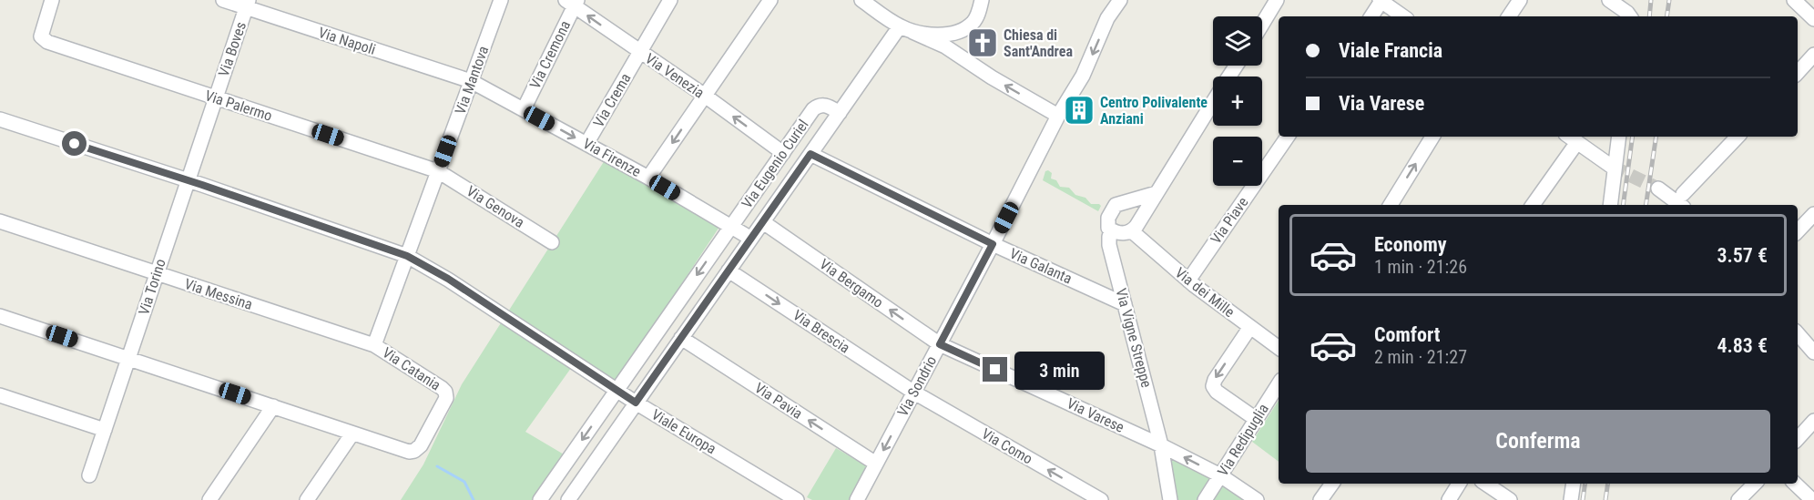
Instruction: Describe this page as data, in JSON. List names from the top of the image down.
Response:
{
  "streets": {
    "street": [
      "Via Napoli",
      "Via Boves",
      "Via Cremona",
      "Via Venezia",
      "Via Mantova",
      "Via Crema",
      "Via Palermo",
      "Via Firenze",
      "Via Eugenio Curiel",
      "Via Genova",
      "Via Piave",
      "Via Galanta",
      "Via Bergamo",
      "Via Torino",
      "Via dei Mille",
      "Via Messina",
      "Via Brescia",
      "Via Vigne Streppe",
      "Via Catania",
      "Via Sondrio",
      "Via Pavia",
      "Via Varese",
      "Viale Europa",
      "Via Redipuglia",
      "Via Como"
    ]
  },
  "crossings": [
    ["Via Napoli", "Via Boves"],
    ["Via Napoli", "Via Mantova"],
    ["Via Napoli", "Via Firenze"],
    ["Via Boves", "Via Palermo"],
    ["Via Boves", "Via Torino"],
    ["Via Cremona", "Via Venezia"],
    ["Via Cremona", "Via Firenze"],
    ["Via Venezia", "Via Crema"],
    ["Via Venezia", "Via Eugenio Curiel"],
    ["Via Mantova", "Via Palermo"],
    ["Via Mantova", "Via Firenze"],
    ["Via Mantova", "Via Genova"],
    ["Via Mantova", "Via Messina"],
    ["Via Mantova", "Via Catania"],
    ["Via Mantova", "Viale Europa"],
    ["Via Crema", "Via Firenze"],
    ["Via Palermo", "Via Genova"],
    ["Via Palermo", "Via Torino"],
    ["Via Firenze", "Via Eugenio Curiel"],
    ["Via Eugenio Curiel", "Via Galanta"],
    ["Via Eugenio Curiel", "Via Bergamo"],
    ["Via Eugenio Curiel", "Via Brescia"],
    ["Via Eugenio Curiel", "Via Pavia"],
    ["Via Eugenio Curiel", "Viale Europa"],
    ["Via Piave", "Via dei Mille"],
    ["Via Galanta", "Via Vigne Streppe"],
    ["Via Galanta", "Via Sondrio"],
    ["Via Bergamo", "Via Sondrio"],
    ["Via Bergamo", "Via Varese"],
    ["Via Torino", "Via Messina"],
    ["Via Torino", "Via Catania"],
    ["Via Torino", "Viale Europa"],
    ["Via Messina", "Via Catania"],
    ["Via Brescia", "Via Sondrio"],
    ["Via Brescia", "Via Como"],
    ["Via Vigne Streppe", "Via Varese"],
    ["Via Sondrio", "Via Pavia"],
    ["Via Sondrio", "Via Varese"],
    ["Via Sondrio", "Via Como"],
    ["Via Varese", "Via Redipuglia"]
  ],
  "one_way": [
    "Via Venezia",
    "Via Bergamo",
    "Via Brescia",
    "Via Sondrio",
    "Via Pavia",
    "Via Como"
  ],
  "places": {
    "church": ["Chiesa di Sant'Andrea"],
    "building": ["Centro Polivalente Anziani"]
  },
  "page": {
    "map_buttons": ["+", "−"],
    "banner": ["Viale Francia", "Via Varese"],
    "list": [
      {
        "name": "Economy",
        "note": "1 min · 21:26",
        "value": "3.57 €"
      },
      {
        "name": "Comfort",
        "note": "2 min · 21:27",
        "value": "4.83 €"
      }
    ],
    "bubble": "3 min",
    "buttons": "Conferma"
  }
}
